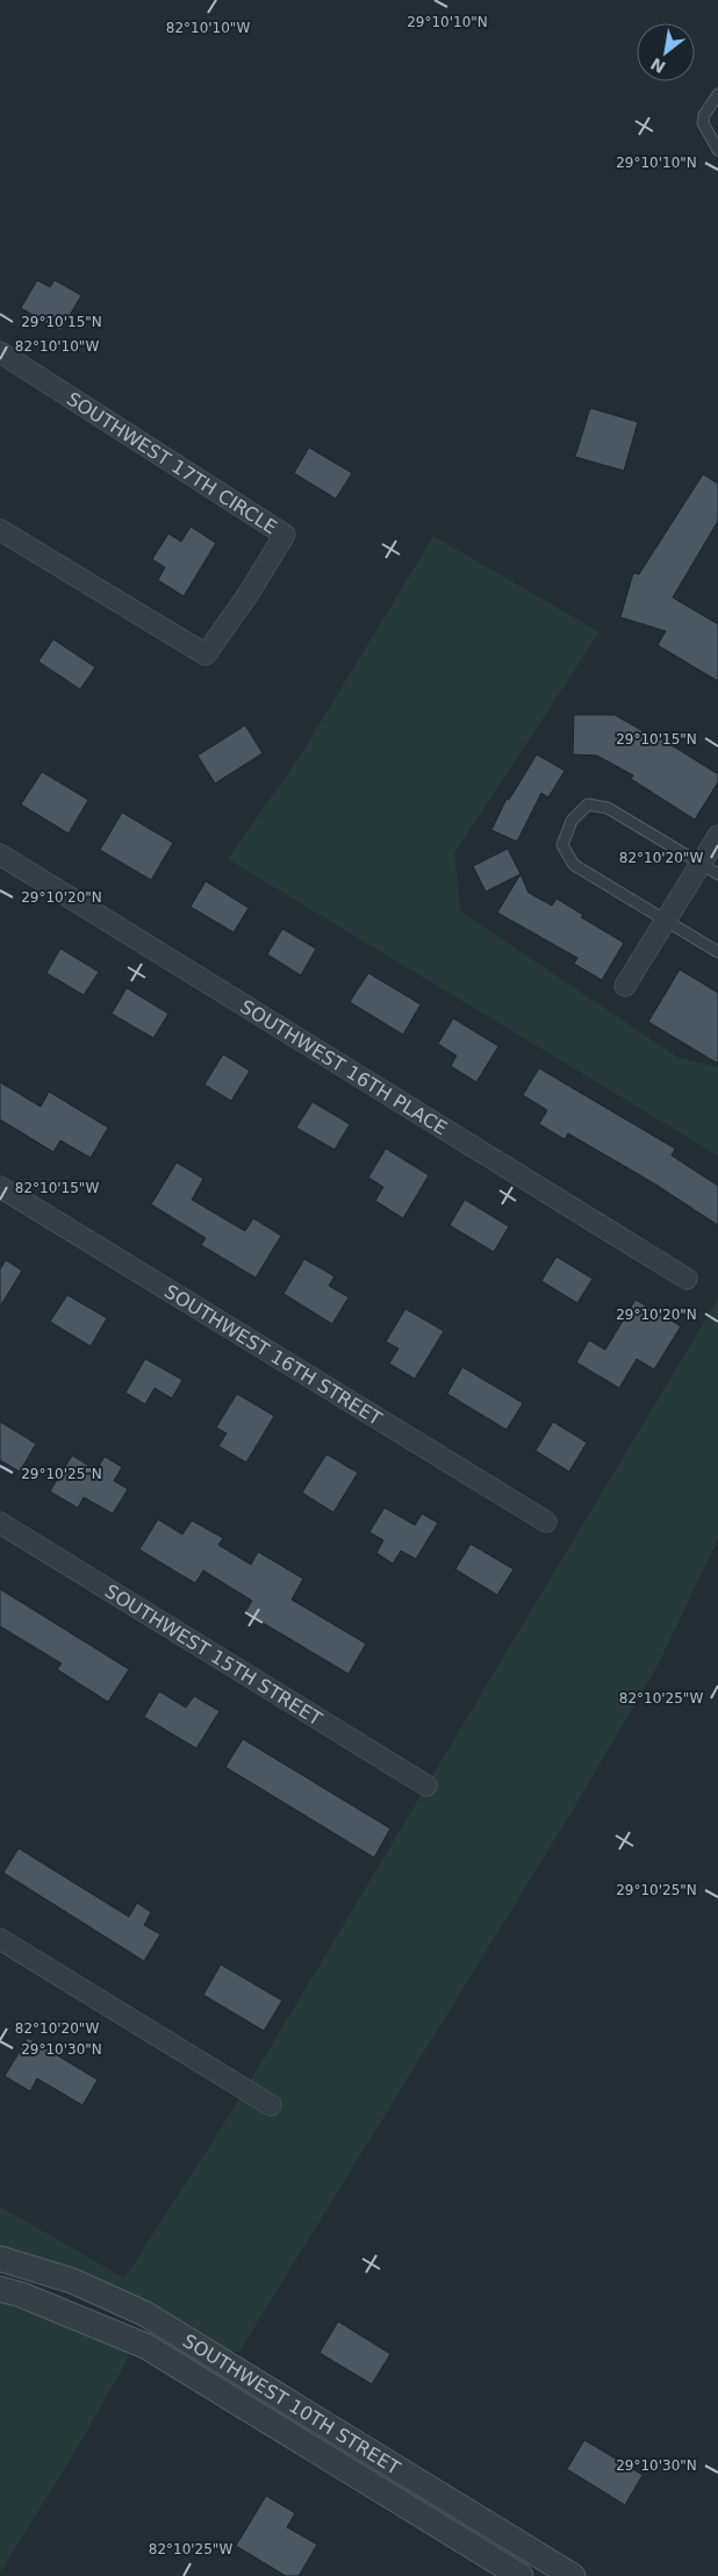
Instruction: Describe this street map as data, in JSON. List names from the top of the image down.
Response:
{
  "streets": {
    "street": [
      "SOUTHWEST 17TH CIRCLE",
      "SOUTHWEST 16TH PLACE",
      "SOUTHWEST 16TH STREET",
      "SOUTHWEST 15TH STREET",
      "SOUTHWEST 10TH STREET"
    ]
  },
  "north": "bottom left",
  "coordinates": [
    "29°10'10\"N",
    "82°10'10\"W",
    "29°10'15\"N",
    "82°10'20\"W",
    "29°10'20\"N",
    "82°10'15\"W",
    "29°10'25\"N",
    "82°10'25\"W",
    "29°10'30\"N"
  ]
}
